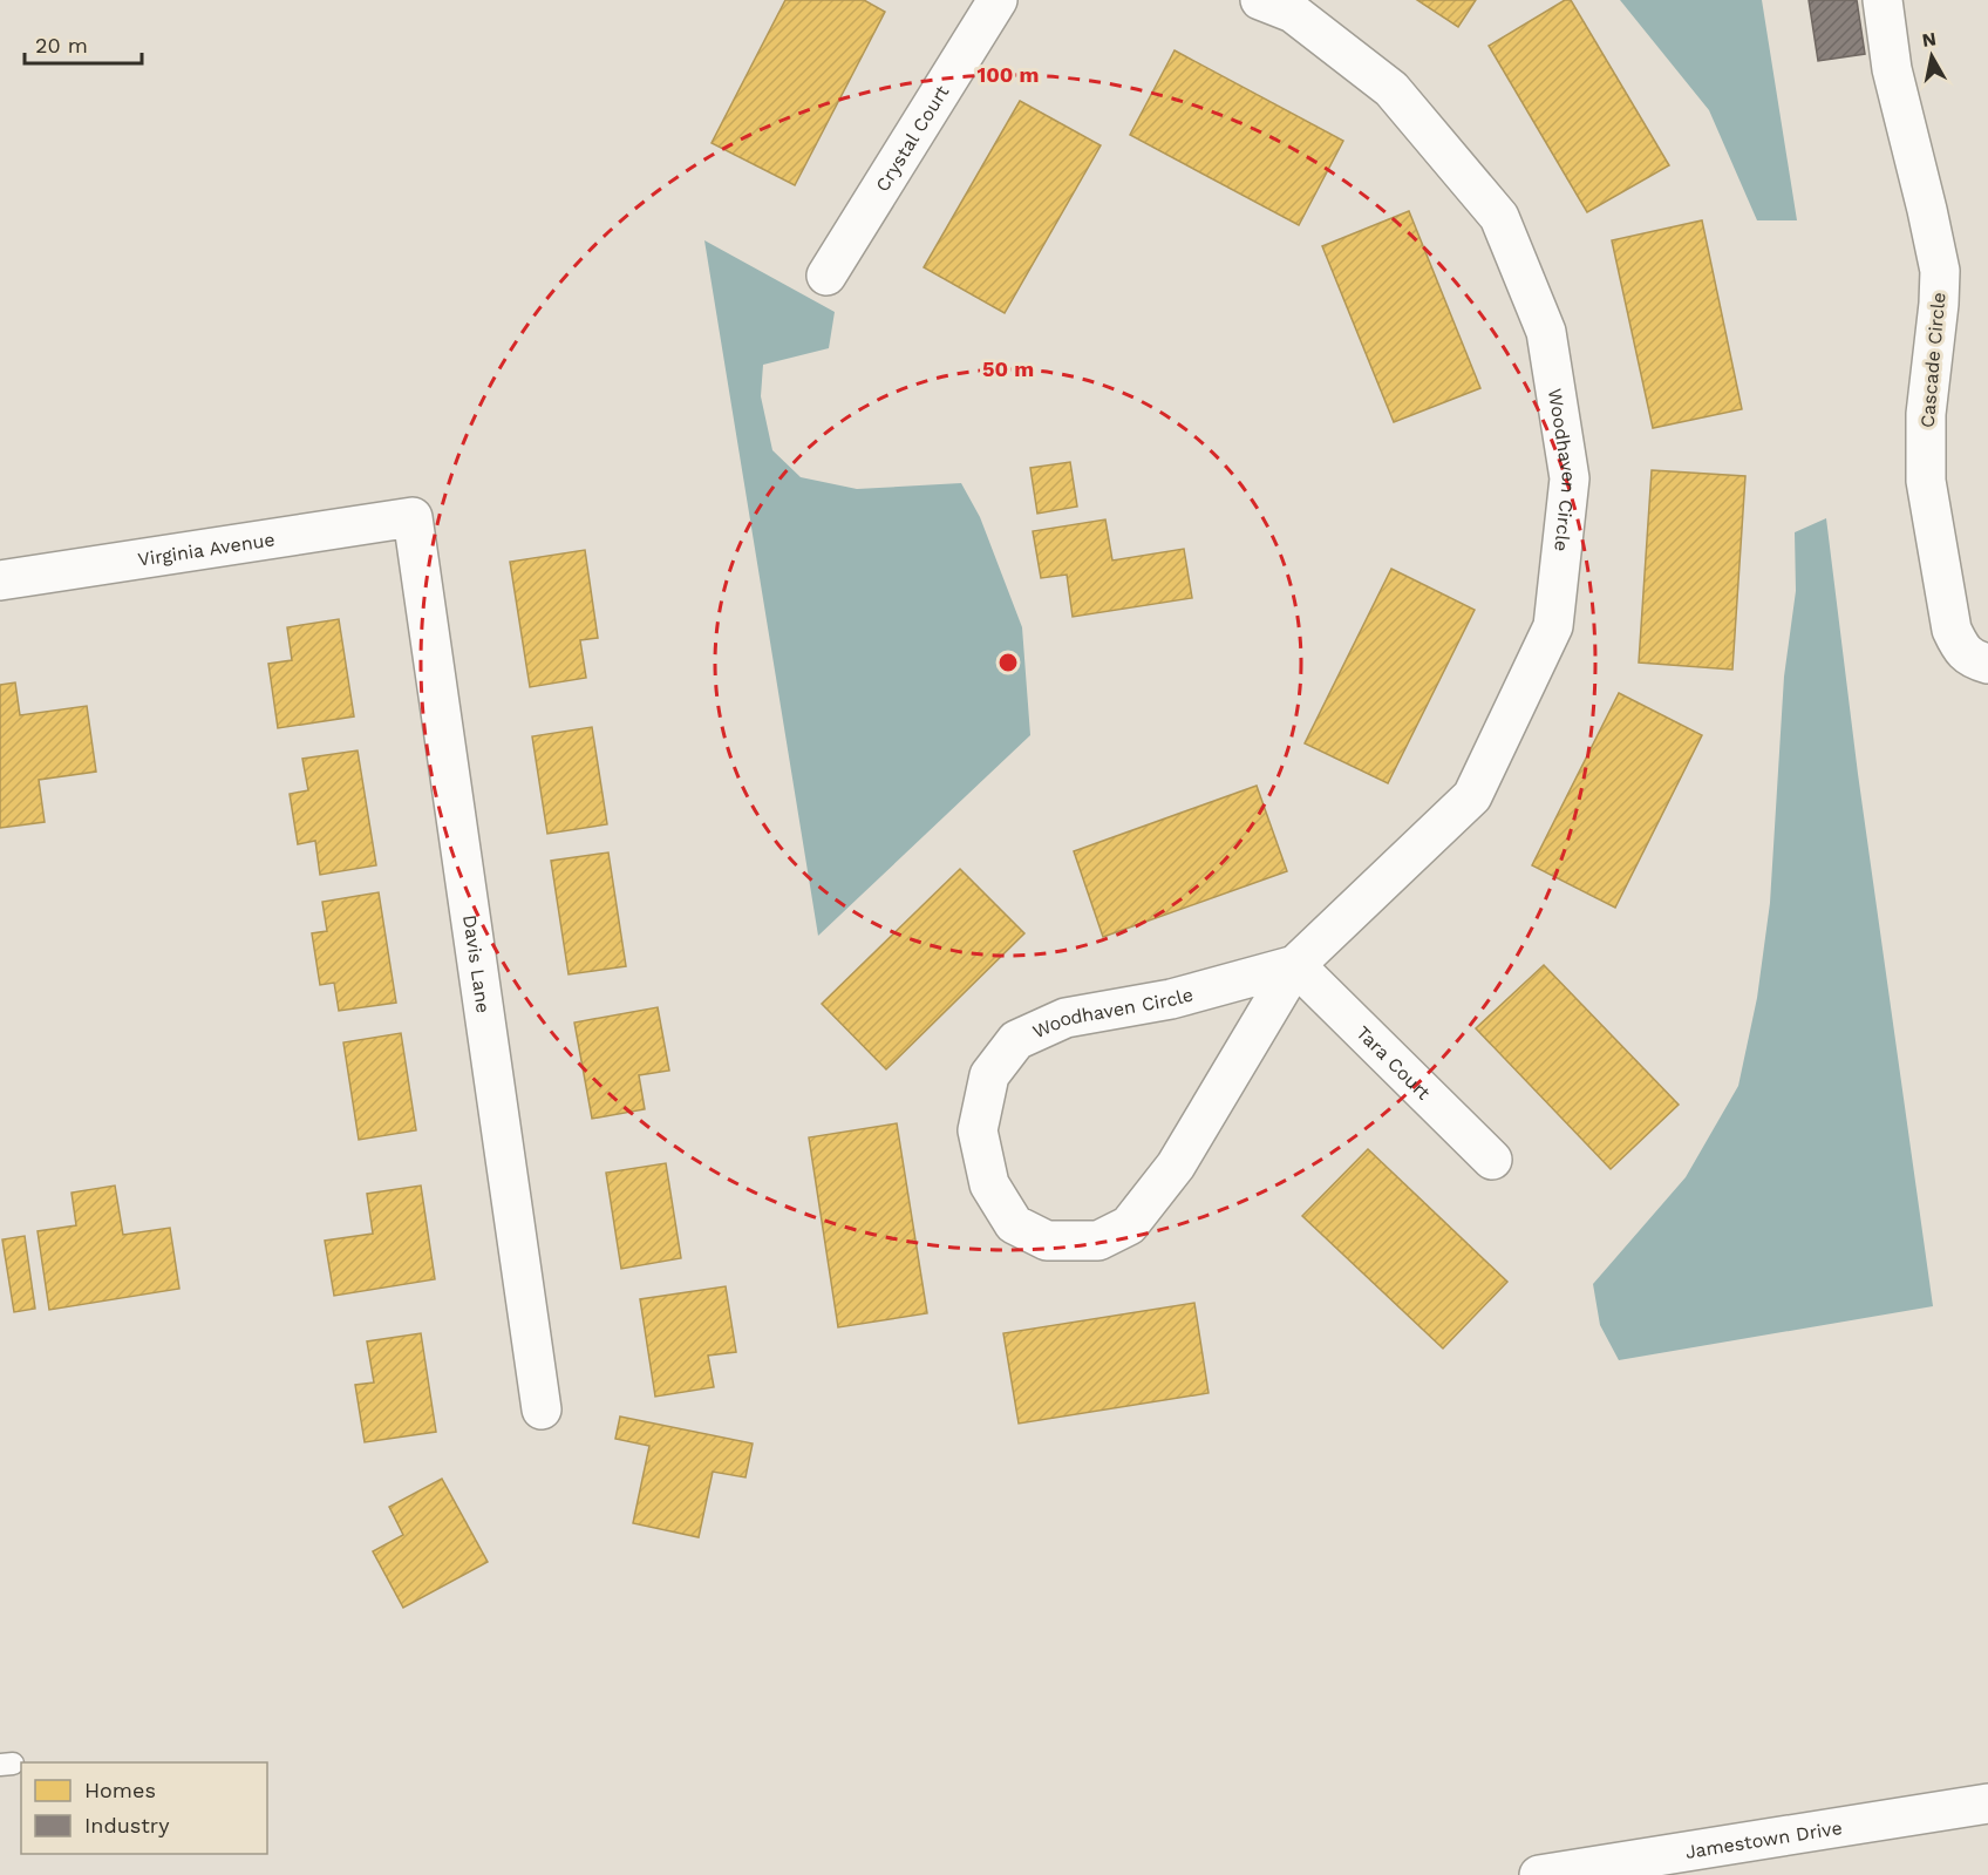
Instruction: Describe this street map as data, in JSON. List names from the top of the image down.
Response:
{
  "streets": {
    "street": [
      "Crystal Court",
      "Cascade Circle",
      "Woodhaven Circle",
      "Virginia Avenue",
      "Davis Lane",
      "Tara Court",
      "Jamestown Drive"
    ]
  },
  "crossings": [
    ["Woodhaven Circle", "Tara Court"],
    ["Virginia Avenue", "Davis Lane"]
  ],
  "legend": ["Homes", "Industry"],
  "scale_bar": "20 m",
  "north": "top",
  "rings": ["100 m", "50 m"]
}
